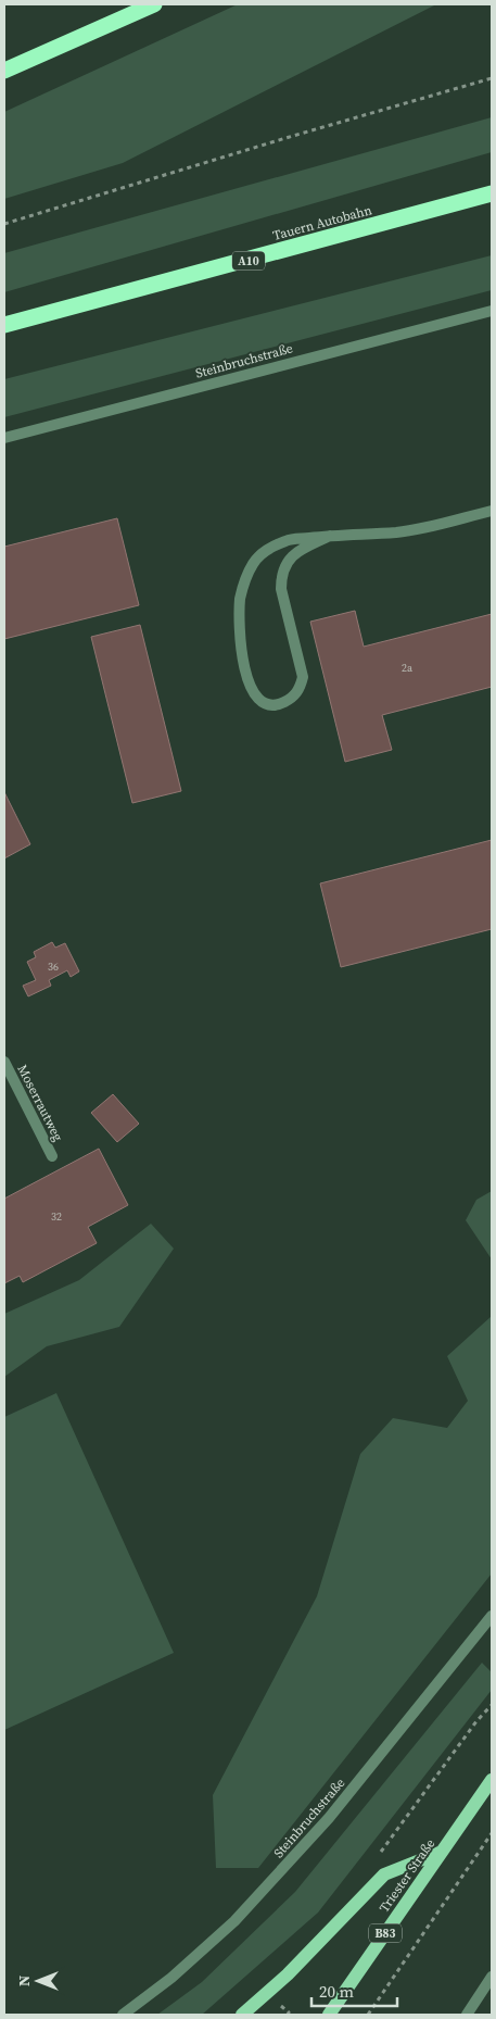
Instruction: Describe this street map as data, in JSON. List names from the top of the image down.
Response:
{
  "streets": {
    "highway": ["Tauern Autobahn", "A10"],
    "main road": ["Triester Straße", "B83"],
    "street": ["Steinbruchstraße", "Moserrautweg"]
  },
  "house_numbers": ["2a", "36", "32"],
  "scale_bar": "20 m",
  "north": "left"
}
